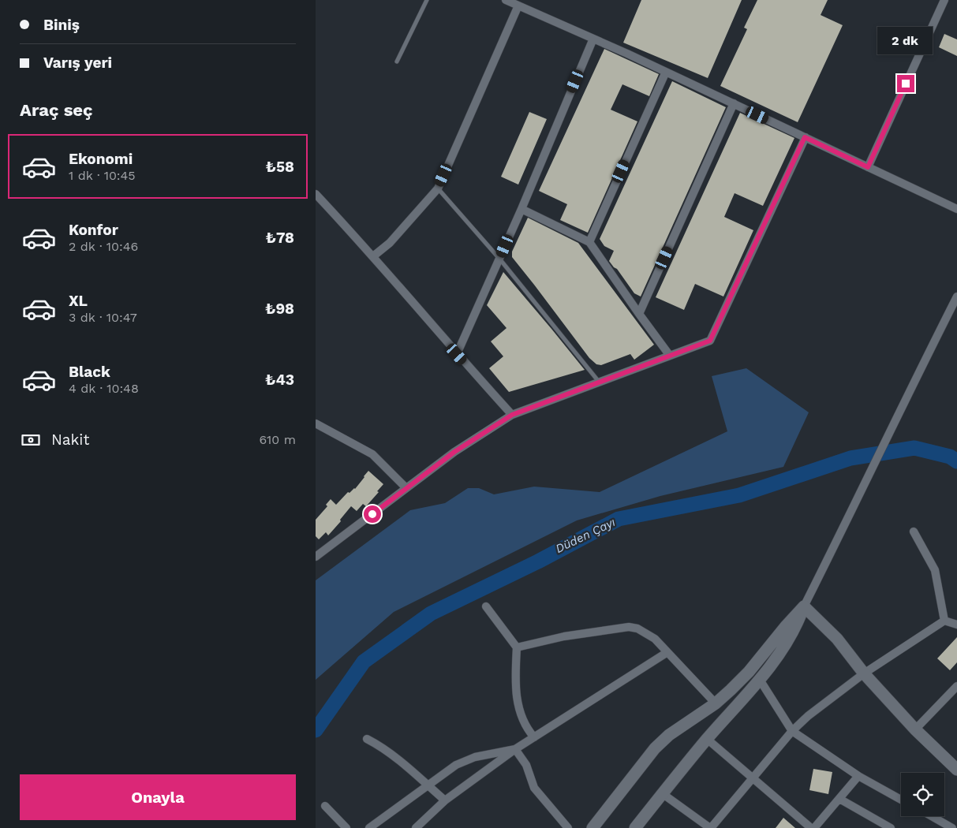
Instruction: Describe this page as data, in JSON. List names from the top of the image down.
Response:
{
  "water": ["Düden Çayı"],
  "page": {
    "banner": ["Biniş", "Varış yeri"],
    "bubble": "2 dk",
    "heading": "Araç seç",
    "list": [
      {
        "name": "Ekonomi",
        "note": "1 dk · 10:45",
        "value": "₺58"
      },
      {
        "name": "Konfor",
        "note": "2 dk · 10:46",
        "value": "₺78"
      },
      {
        "name": "XL",
        "note": "3 dk · 10:47",
        "value": "₺98"
      },
      {
        "name": "Black",
        "note": "4 dk · 10:48",
        "value": "₺43"
      }
    ],
    "pay": ["Nakit", "610 m"],
    "buttons": "Onayla"
  }
}
